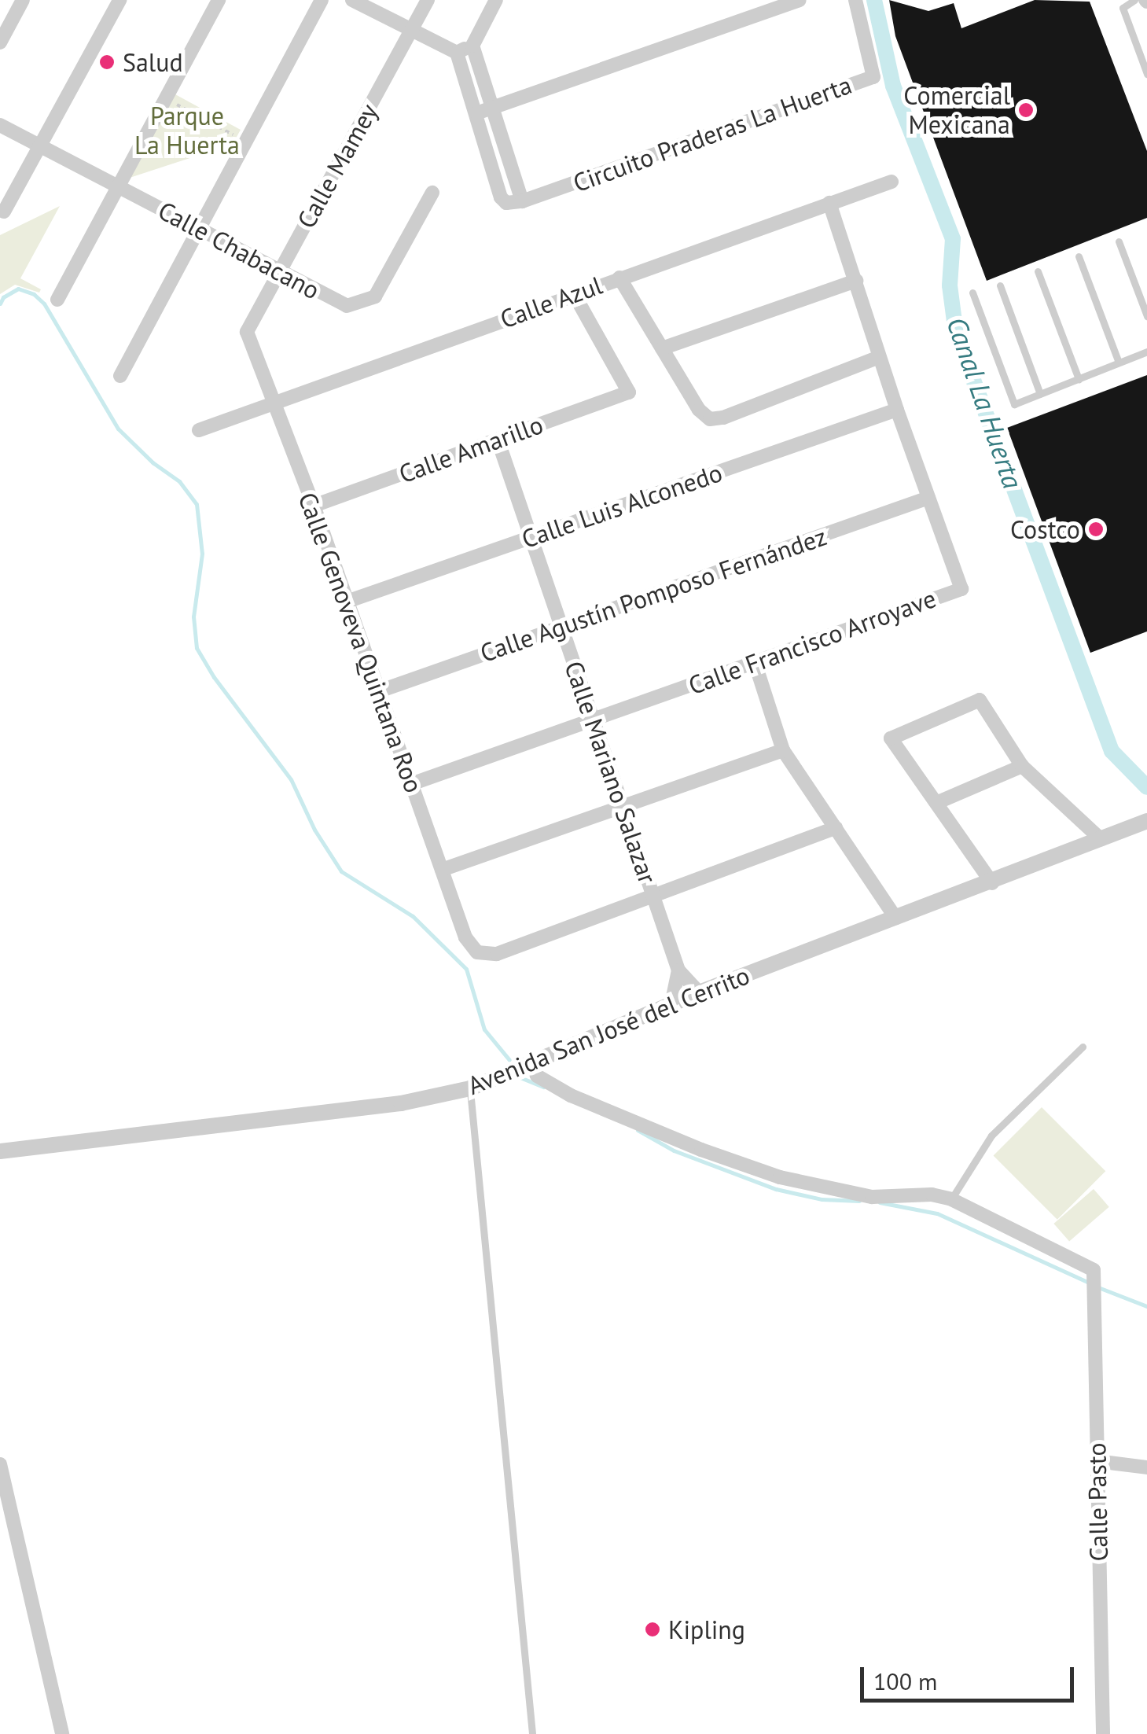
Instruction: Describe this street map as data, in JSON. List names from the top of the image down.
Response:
{
  "streets": {
    "street": [
      "Circuito Praderas La Huerta",
      "Calle Mamey",
      "Calle Chabacano",
      "Calle Azul",
      "Calle Amarillo",
      "Calle Luis Alconedo",
      "Calle Agustín Pomposo Fernández",
      "Calle Francisco Arroyave",
      "Calle Genoveva Quintana Roo",
      "Calle Mariano Salazar",
      "Avenida San José del Cerrito",
      "Calle Pasto"
    ]
  },
  "crossings": [
    ["Calle Mamey", "Calle Chabacano"],
    ["Calle Mamey", "Calle Genoveva Quintana Roo"],
    ["Calle Azul", "Calle Amarillo"],
    ["Calle Azul", "Calle Francisco Arroyave"],
    ["Calle Azul", "Calle Genoveva Quintana Roo"],
    ["Calle Amarillo", "Calle Genoveva Quintana Roo"],
    ["Calle Amarillo", "Calle Mariano Salazar"],
    ["Calle Luis Alconedo", "Calle Francisco Arroyave"],
    ["Calle Luis Alconedo", "Calle Genoveva Quintana Roo"],
    ["Calle Luis Alconedo", "Calle Mariano Salazar"],
    ["Calle Agustín Pomposo Fernández", "Calle Francisco Arroyave"],
    ["Calle Agustín Pomposo Fernández", "Calle Genoveva Quintana Roo"],
    ["Calle Agustín Pomposo Fernández", "Calle Mariano Salazar"],
    ["Calle Francisco Arroyave", "Calle Genoveva Quintana Roo"],
    ["Calle Francisco Arroyave", "Calle Mariano Salazar"],
    ["Calle Genoveva Quintana Roo", "Calle Mariano Salazar"],
    ["Calle Mariano Salazar", "Avenida San José del Cerrito"]
  ],
  "water": ["Canal La Huerta"],
  "parks": ["Parque La Huerta"],
  "places": [
    "Salud",
    "Comercial Mexicana",
    "Costco",
    "Kipling"
  ],
  "scale_bar": "100 m"
}
